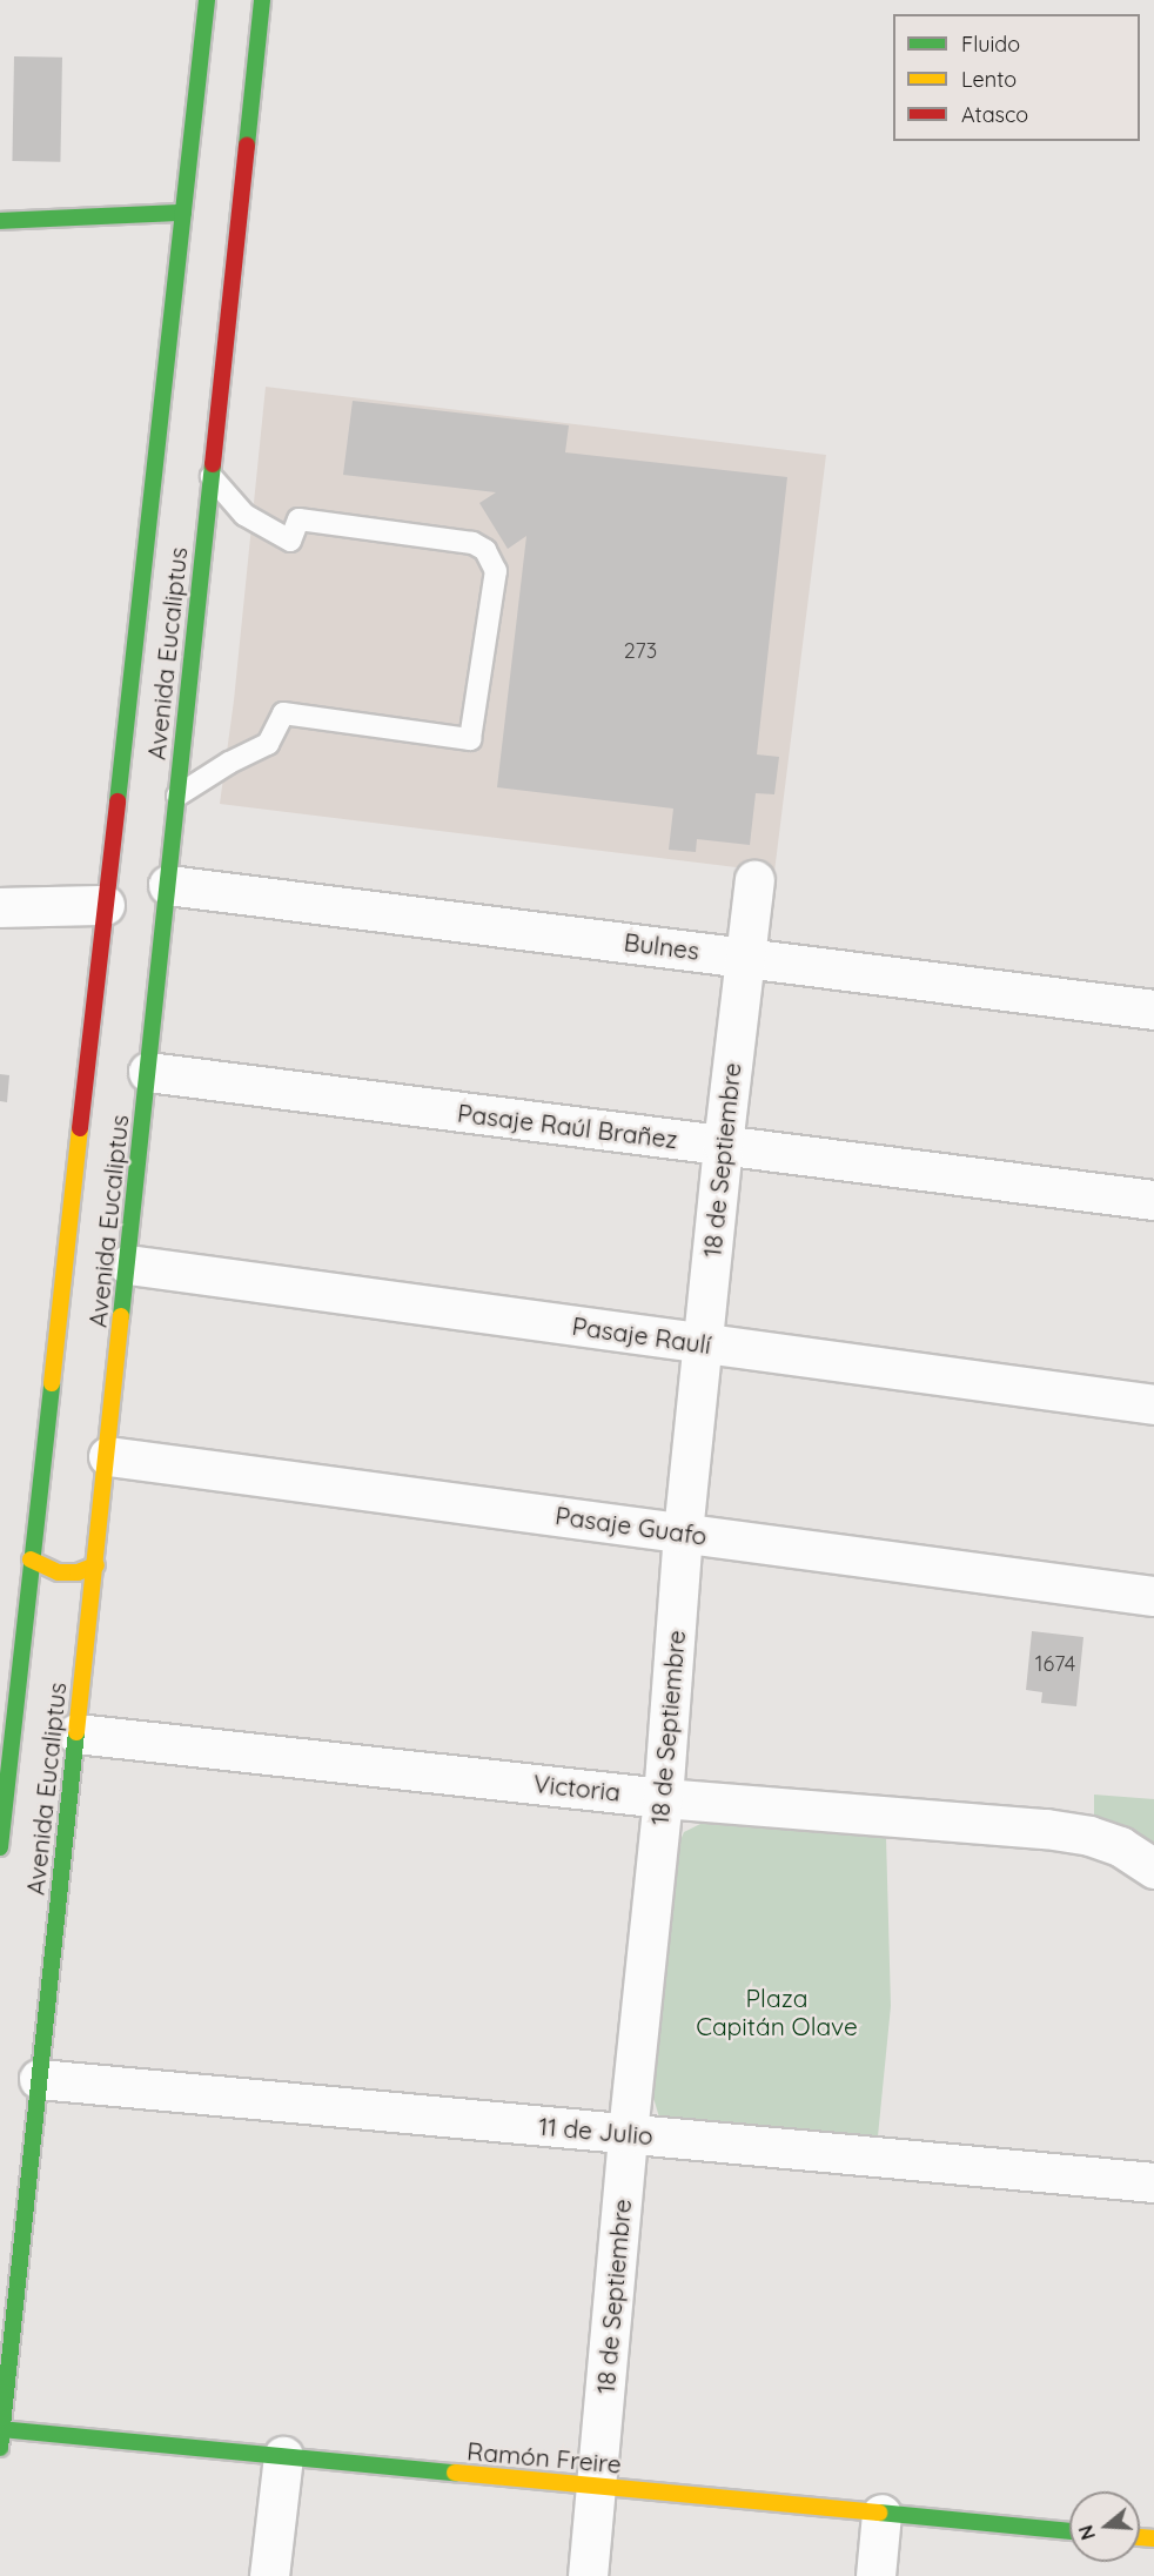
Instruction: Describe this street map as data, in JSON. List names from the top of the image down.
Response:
{
  "streets": {
    "main road": ["Avenida Eucaliptus", "Ramón Freire"],
    "street": [
      "Bulnes",
      "Pasaje Raúl Brañez",
      "18 de Septiembre",
      "Pasaje Raulí",
      "Pasaje Guafo",
      "Victoria",
      "11 de Julio"
    ]
  },
  "crossings": [
    ["Avenida Eucaliptus", "Bulnes"],
    ["Avenida Eucaliptus", "Pasaje Raúl Brañez"],
    ["Avenida Eucaliptus", "Pasaje Raulí"],
    ["Avenida Eucaliptus", "Pasaje Guafo"],
    ["Avenida Eucaliptus", "Victoria"],
    ["Avenida Eucaliptus", "11 de Julio"],
    ["Avenida Eucaliptus", "Ramón Freire"],
    ["Bulnes", "18 de Septiembre"],
    ["Pasaje Raúl Brañez", "18 de Septiembre"],
    ["18 de Septiembre", "Pasaje Raulí"],
    ["18 de Septiembre", "Pasaje Guafo"],
    ["18 de Septiembre", "Victoria"],
    ["18 de Septiembre", "11 de Julio"],
    ["18 de Septiembre", "Ramón Freire"]
  ],
  "parks": ["Plaza Capitán Olave"],
  "house_numbers": ["273", "1674"],
  "legend": ["Fluido", "Lento", "Atasco"],
  "north": "left"
}
